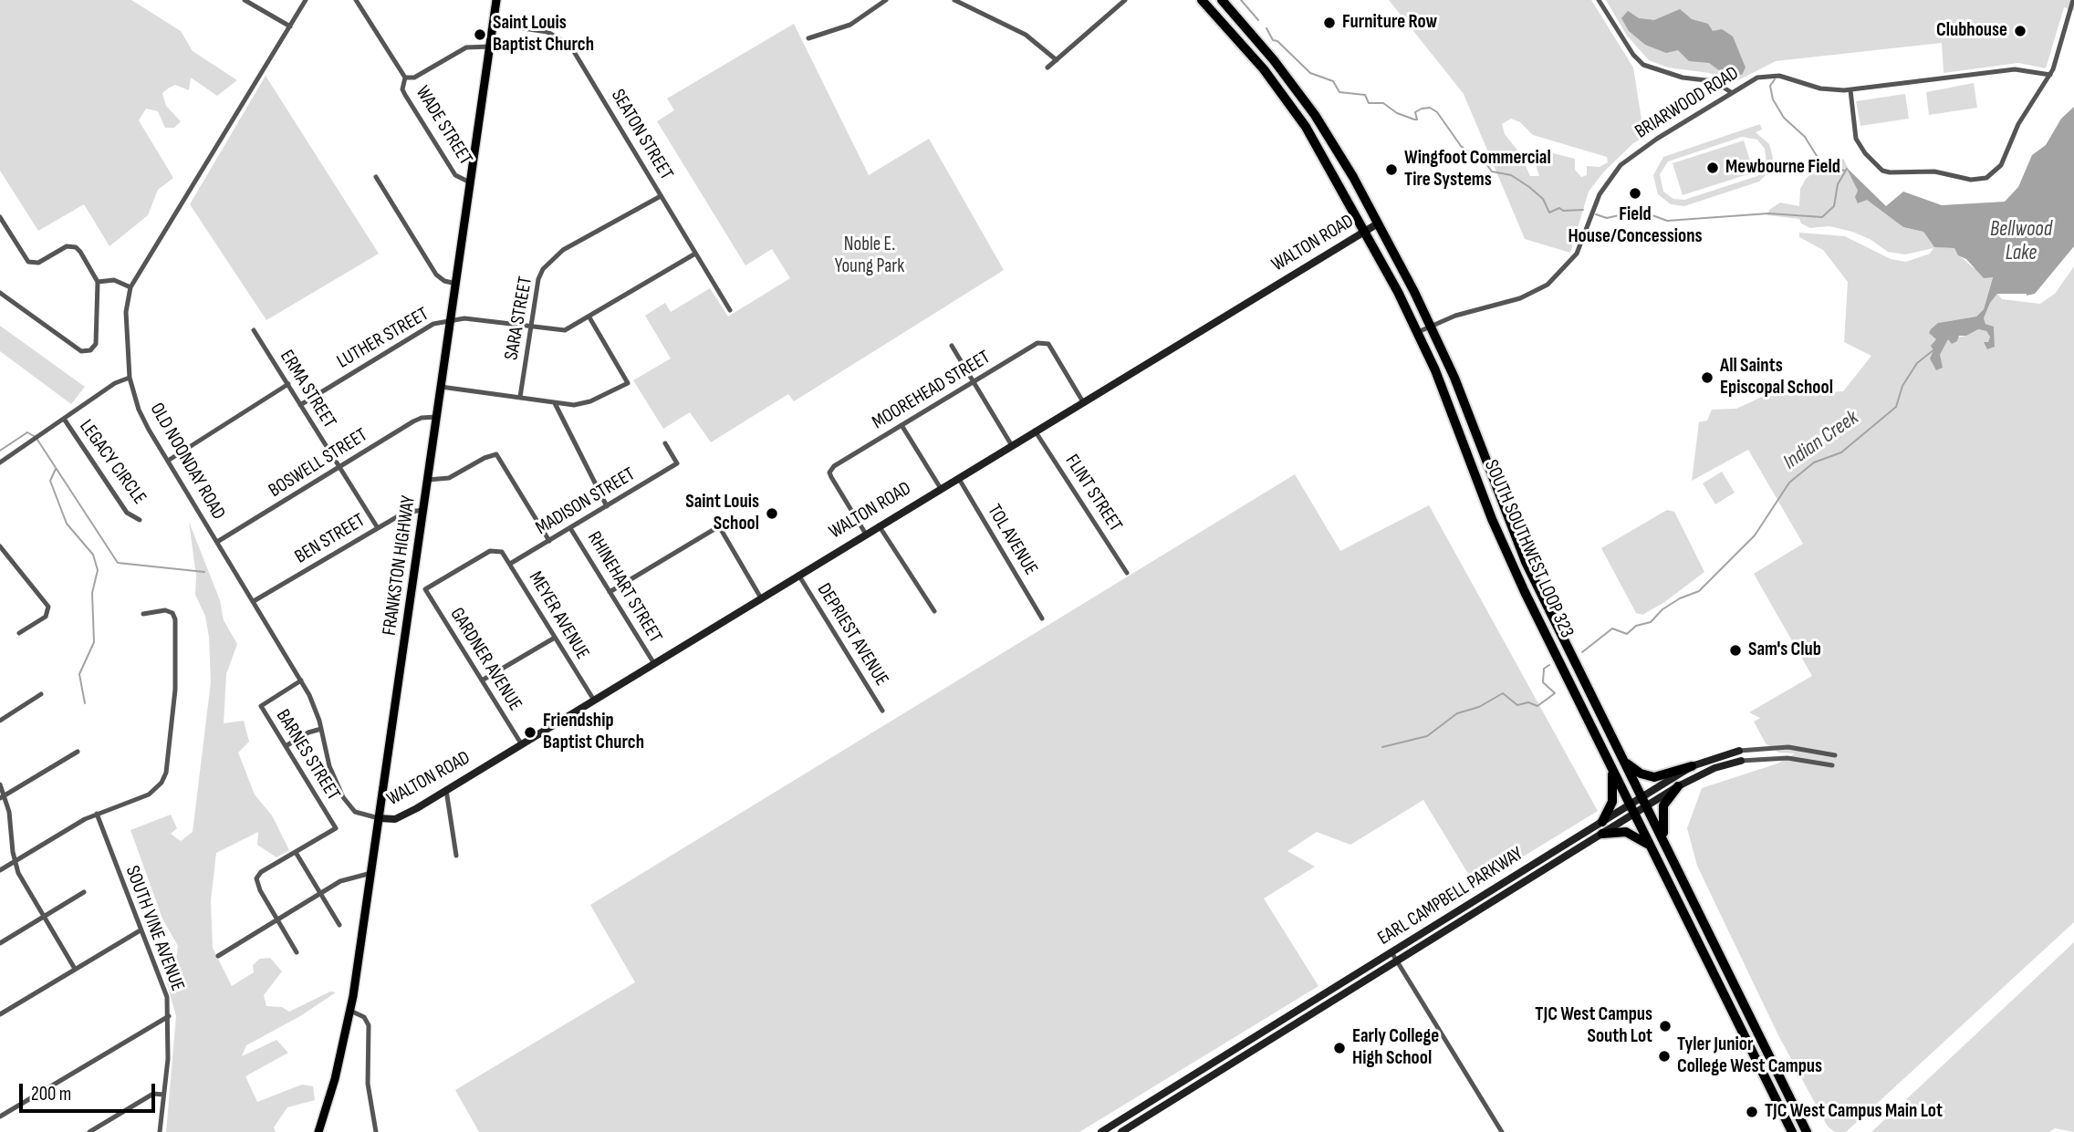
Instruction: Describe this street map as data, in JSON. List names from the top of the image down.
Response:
{
  "streets": {
    "highway": ["SOUTH SOUTHWEST LOOP 323"],
    "main road": ["FRANKSTON HIGHWAY"],
    "street": [
      "BRIARWOOD ROAD",
      "WADE STREET",
      "SEATON STREET",
      "WALTON ROAD",
      "SARA STREET",
      "LUTHER STREET",
      "ERMA STREET",
      "MOOREHEAD STREET",
      "OLD NOONDAY ROAD",
      "LEGACY CIRCLE",
      "BOSWELL STREET",
      "FLINT STREET",
      "MADISON STREET",
      "BEN STREET",
      "TOL AVENUE",
      "RHINEHART STREET",
      "MEYER AVENUE",
      "DEPRIEST AVENUE",
      "GARDNER AVENUE",
      "BARNES STREET",
      "EARL CAMPBELL PARKWAY",
      "SOUTH VINE AVENUE"
    ]
  },
  "crossings": [
    ["BRIARWOOD ROAD", "SOUTH SOUTHWEST LOOP 323"],
    ["WADE STREET", "FRANKSTON HIGHWAY"],
    ["SEATON STREET", "SARA STREET"],
    ["SEATON STREET", "LUTHER STREET"],
    ["SEATON STREET", "FRANKSTON HIGHWAY"],
    ["WALTON ROAD", "MOOREHEAD STREET"],
    ["WALTON ROAD", "OLD NOONDAY ROAD"],
    ["WALTON ROAD", "FLINT STREET"],
    ["WALTON ROAD", "TOL AVENUE"],
    ["WALTON ROAD", "SOUTH SOUTHWEST LOOP 323"],
    ["WALTON ROAD", "FRANKSTON HIGHWAY"],
    ["WALTON ROAD", "RHINEHART STREET"],
    ["WALTON ROAD", "MEYER AVENUE"],
    ["WALTON ROAD", "DEPRIEST AVENUE"],
    ["WALTON ROAD", "GARDNER AVENUE"],
    ["SARA STREET", "LUTHER STREET"],
    ["LUTHER STREET", "ERMA STREET"],
    ["LUTHER STREET", "FRANKSTON HIGHWAY"],
    ["ERMA STREET", "BOSWELL STREET"],
    ["ERMA STREET", "BEN STREET"],
    ["OLD NOONDAY ROAD", "BOSWELL STREET"],
    ["OLD NOONDAY ROAD", "BEN STREET"],
    ["OLD NOONDAY ROAD", "FRANKSTON HIGHWAY"],
    ["OLD NOONDAY ROAD", "BARNES STREET"],
    ["BOSWELL STREET", "FRANKSTON HIGHWAY"],
    ["MADISON STREET", "RHINEHART STREET"],
    ["MADISON STREET", "MEYER AVENUE"],
    ["BEN STREET", "FRANKSTON HIGHWAY"],
    ["SOUTH SOUTHWEST LOOP 323", "EARL CAMPBELL PARKWAY"],
    ["MEYER AVENUE", "GARDNER AVENUE"]
  ],
  "water": ["Bellwood Lake", "Indian Creek"],
  "parks": ["Noble E. Young Park"],
  "places": [
    "Furniture Row",
    "Clubhouse",
    "Saint Louis Baptist Church",
    "Mewbourne Field",
    "Wingfoot Commercial Tire Systems",
    "Field House/Concessions",
    "All Saints Episcopal School",
    "Saint Louis School",
    "Sam's Club",
    "Friendship Baptist Church",
    "TJC West Campus South Lot",
    "Early College High School",
    "Tyler Junior College West Campus",
    "TJC West Campus Main Lot"
  ],
  "scale_bar": "200 m"
}
